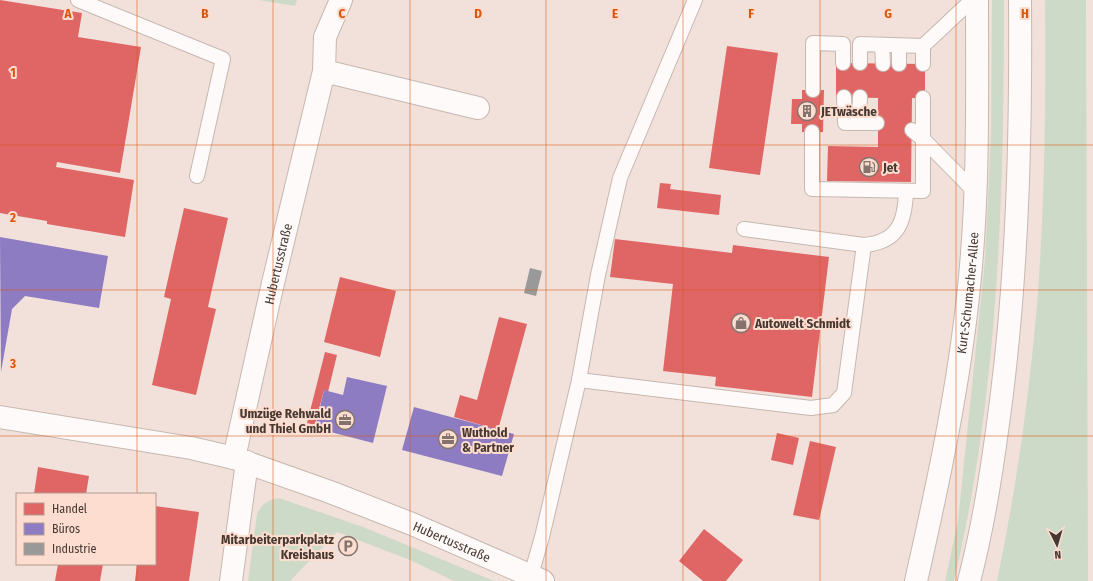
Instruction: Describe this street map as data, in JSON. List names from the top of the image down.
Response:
{
  "streets": {
    "street": ["Hubertusstraße", "Kurt-Schumacher-Allee"]
  },
  "places": {
    "building": ["JETwäsche"],
    "fuel station": ["Jet"],
    "shop": ["Autowelt Schmidt"],
    "office": ["Umzüge Rehwald und Thiel GmbH", "Wuthold & Partner"],
    "parking": ["Mitarbeiterparkplatz Kreishaus"]
  },
  "legend": ["Handel", "Büros", "Industrie"],
  "north": "bottom",
  "grid": {
    "columns": [
      "A",
      "B",
      "C",
      "D",
      "E",
      "F",
      "G",
      "H"
    ],
    "rows": ["1", "2", "3"]
  }
}
